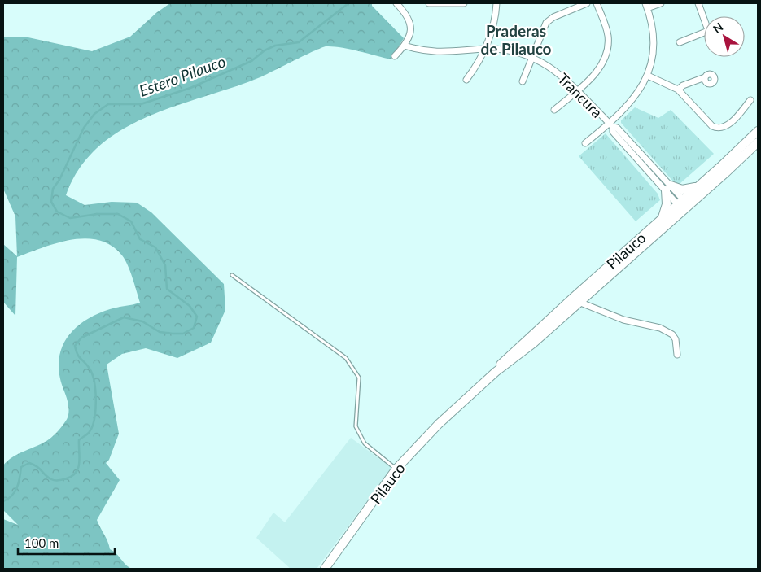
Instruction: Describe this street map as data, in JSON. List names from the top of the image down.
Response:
{
  "streets": {
    "main road": ["Pilauco"],
    "street": ["Trancura"]
  },
  "crossings": [
    ["Trancura", "Pilauco"]
  ],
  "districts": ["Praderas de Pilauco"],
  "water": ["Estero Pilauco"],
  "scale_bar": "100 m",
  "north": "top left"
}
